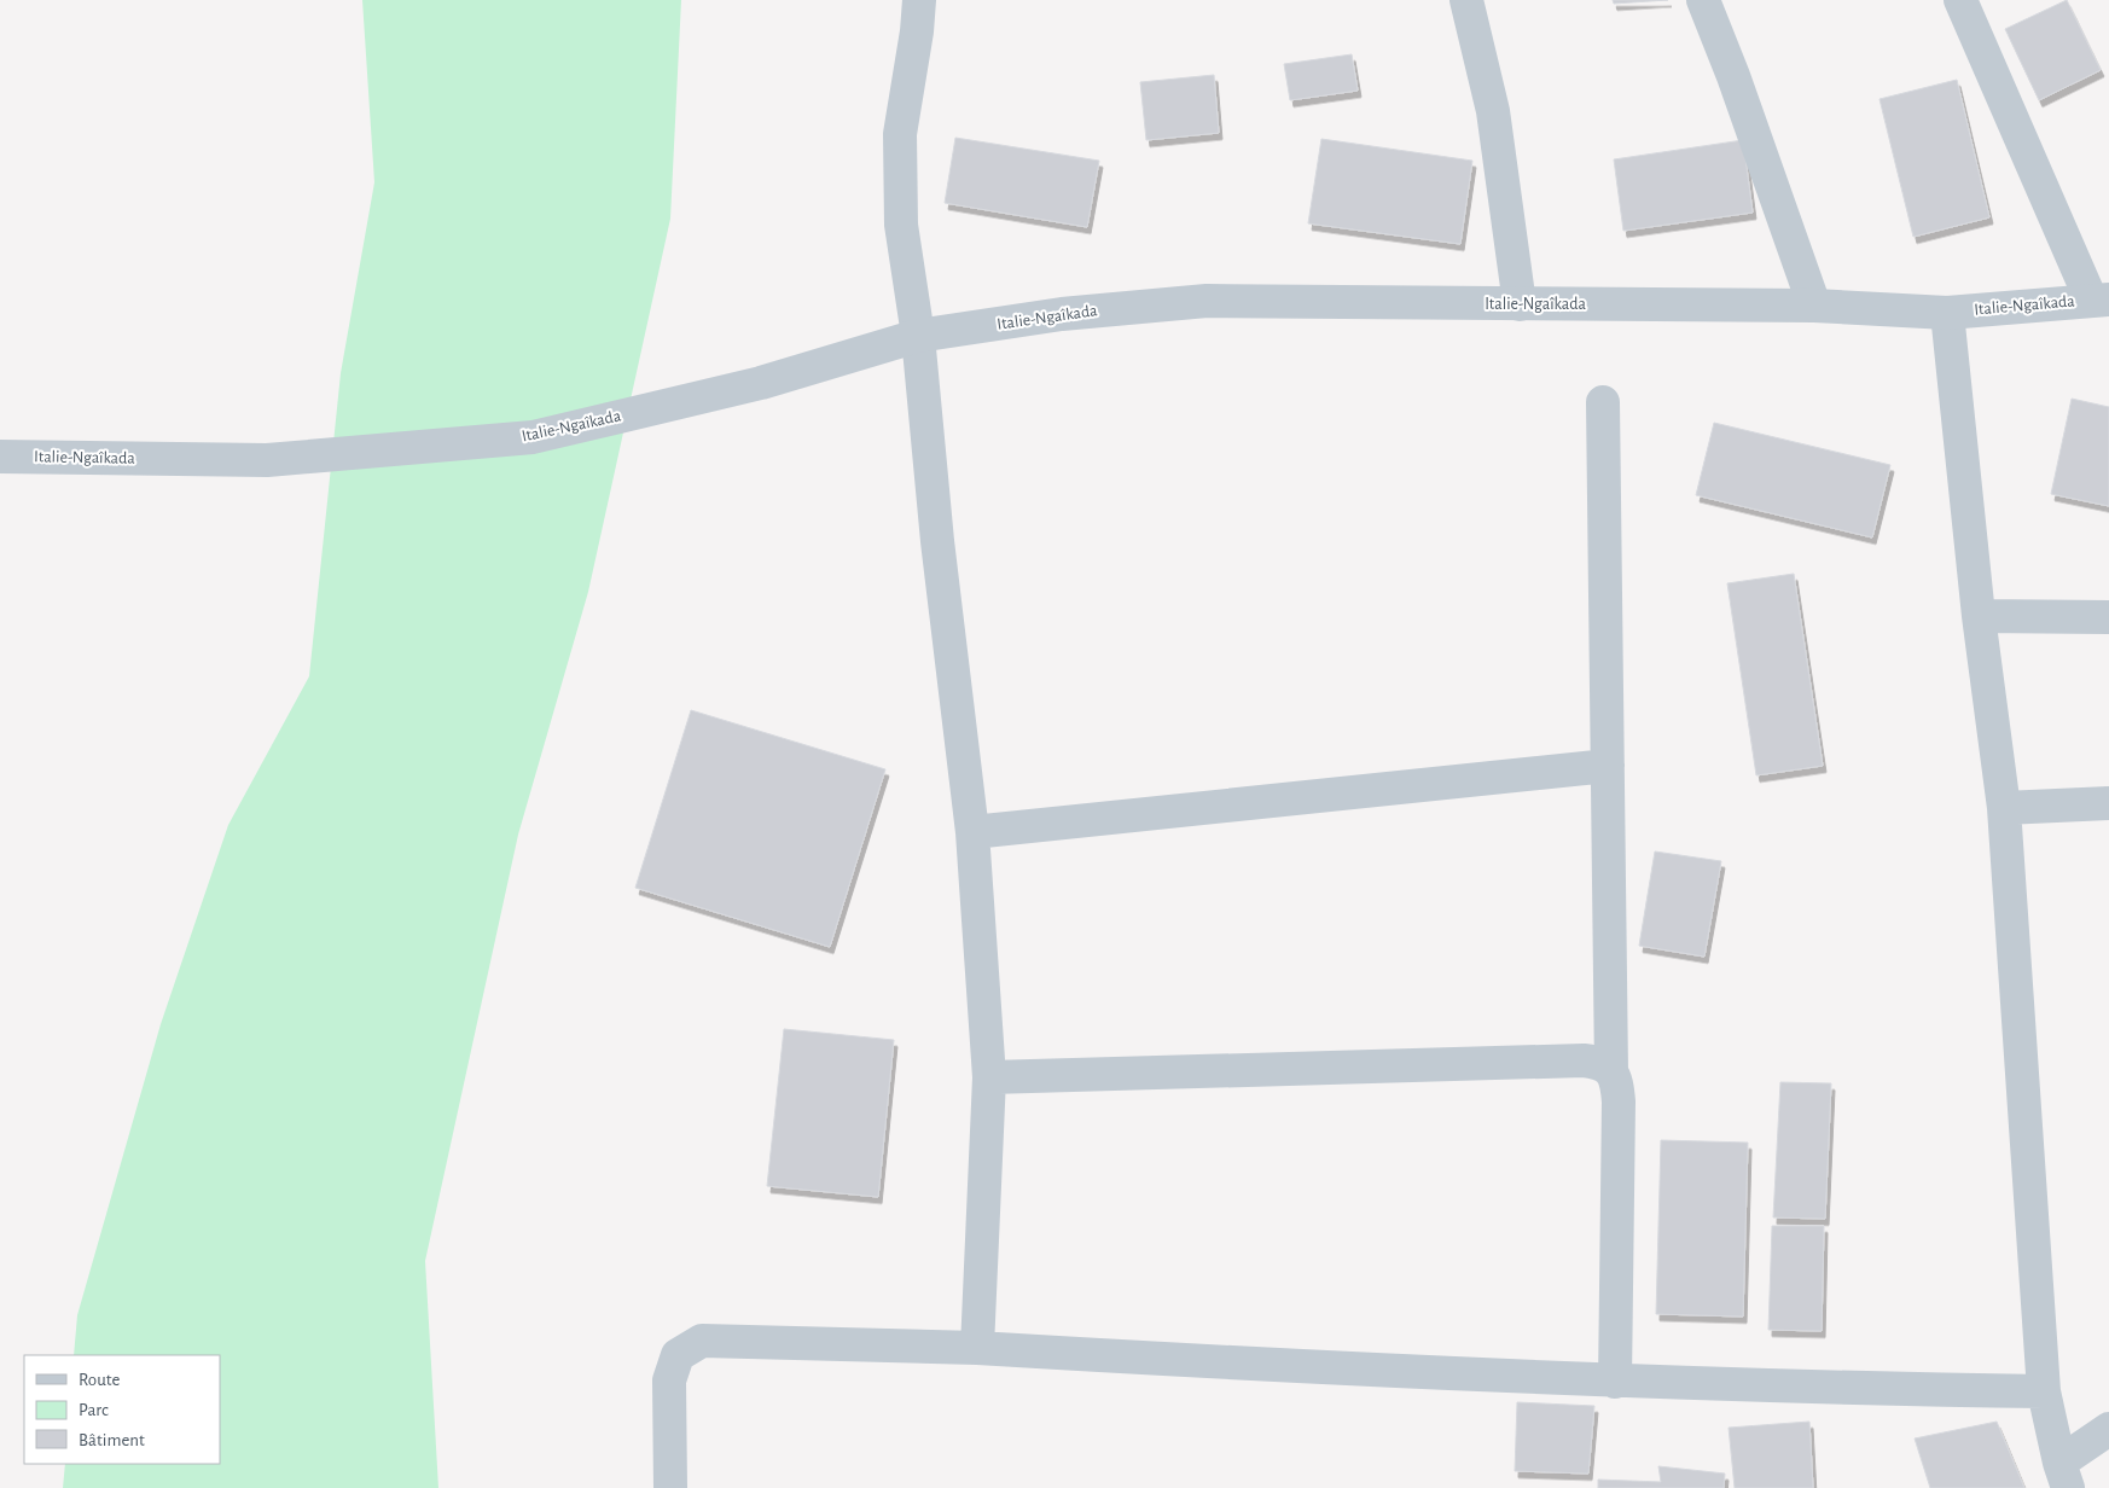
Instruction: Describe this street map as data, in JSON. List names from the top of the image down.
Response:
{
  "streets": {
    "street": ["Italie-Ngaîkada"]
  },
  "legend": ["Route", "Parc", "Bâtiment"]
}
